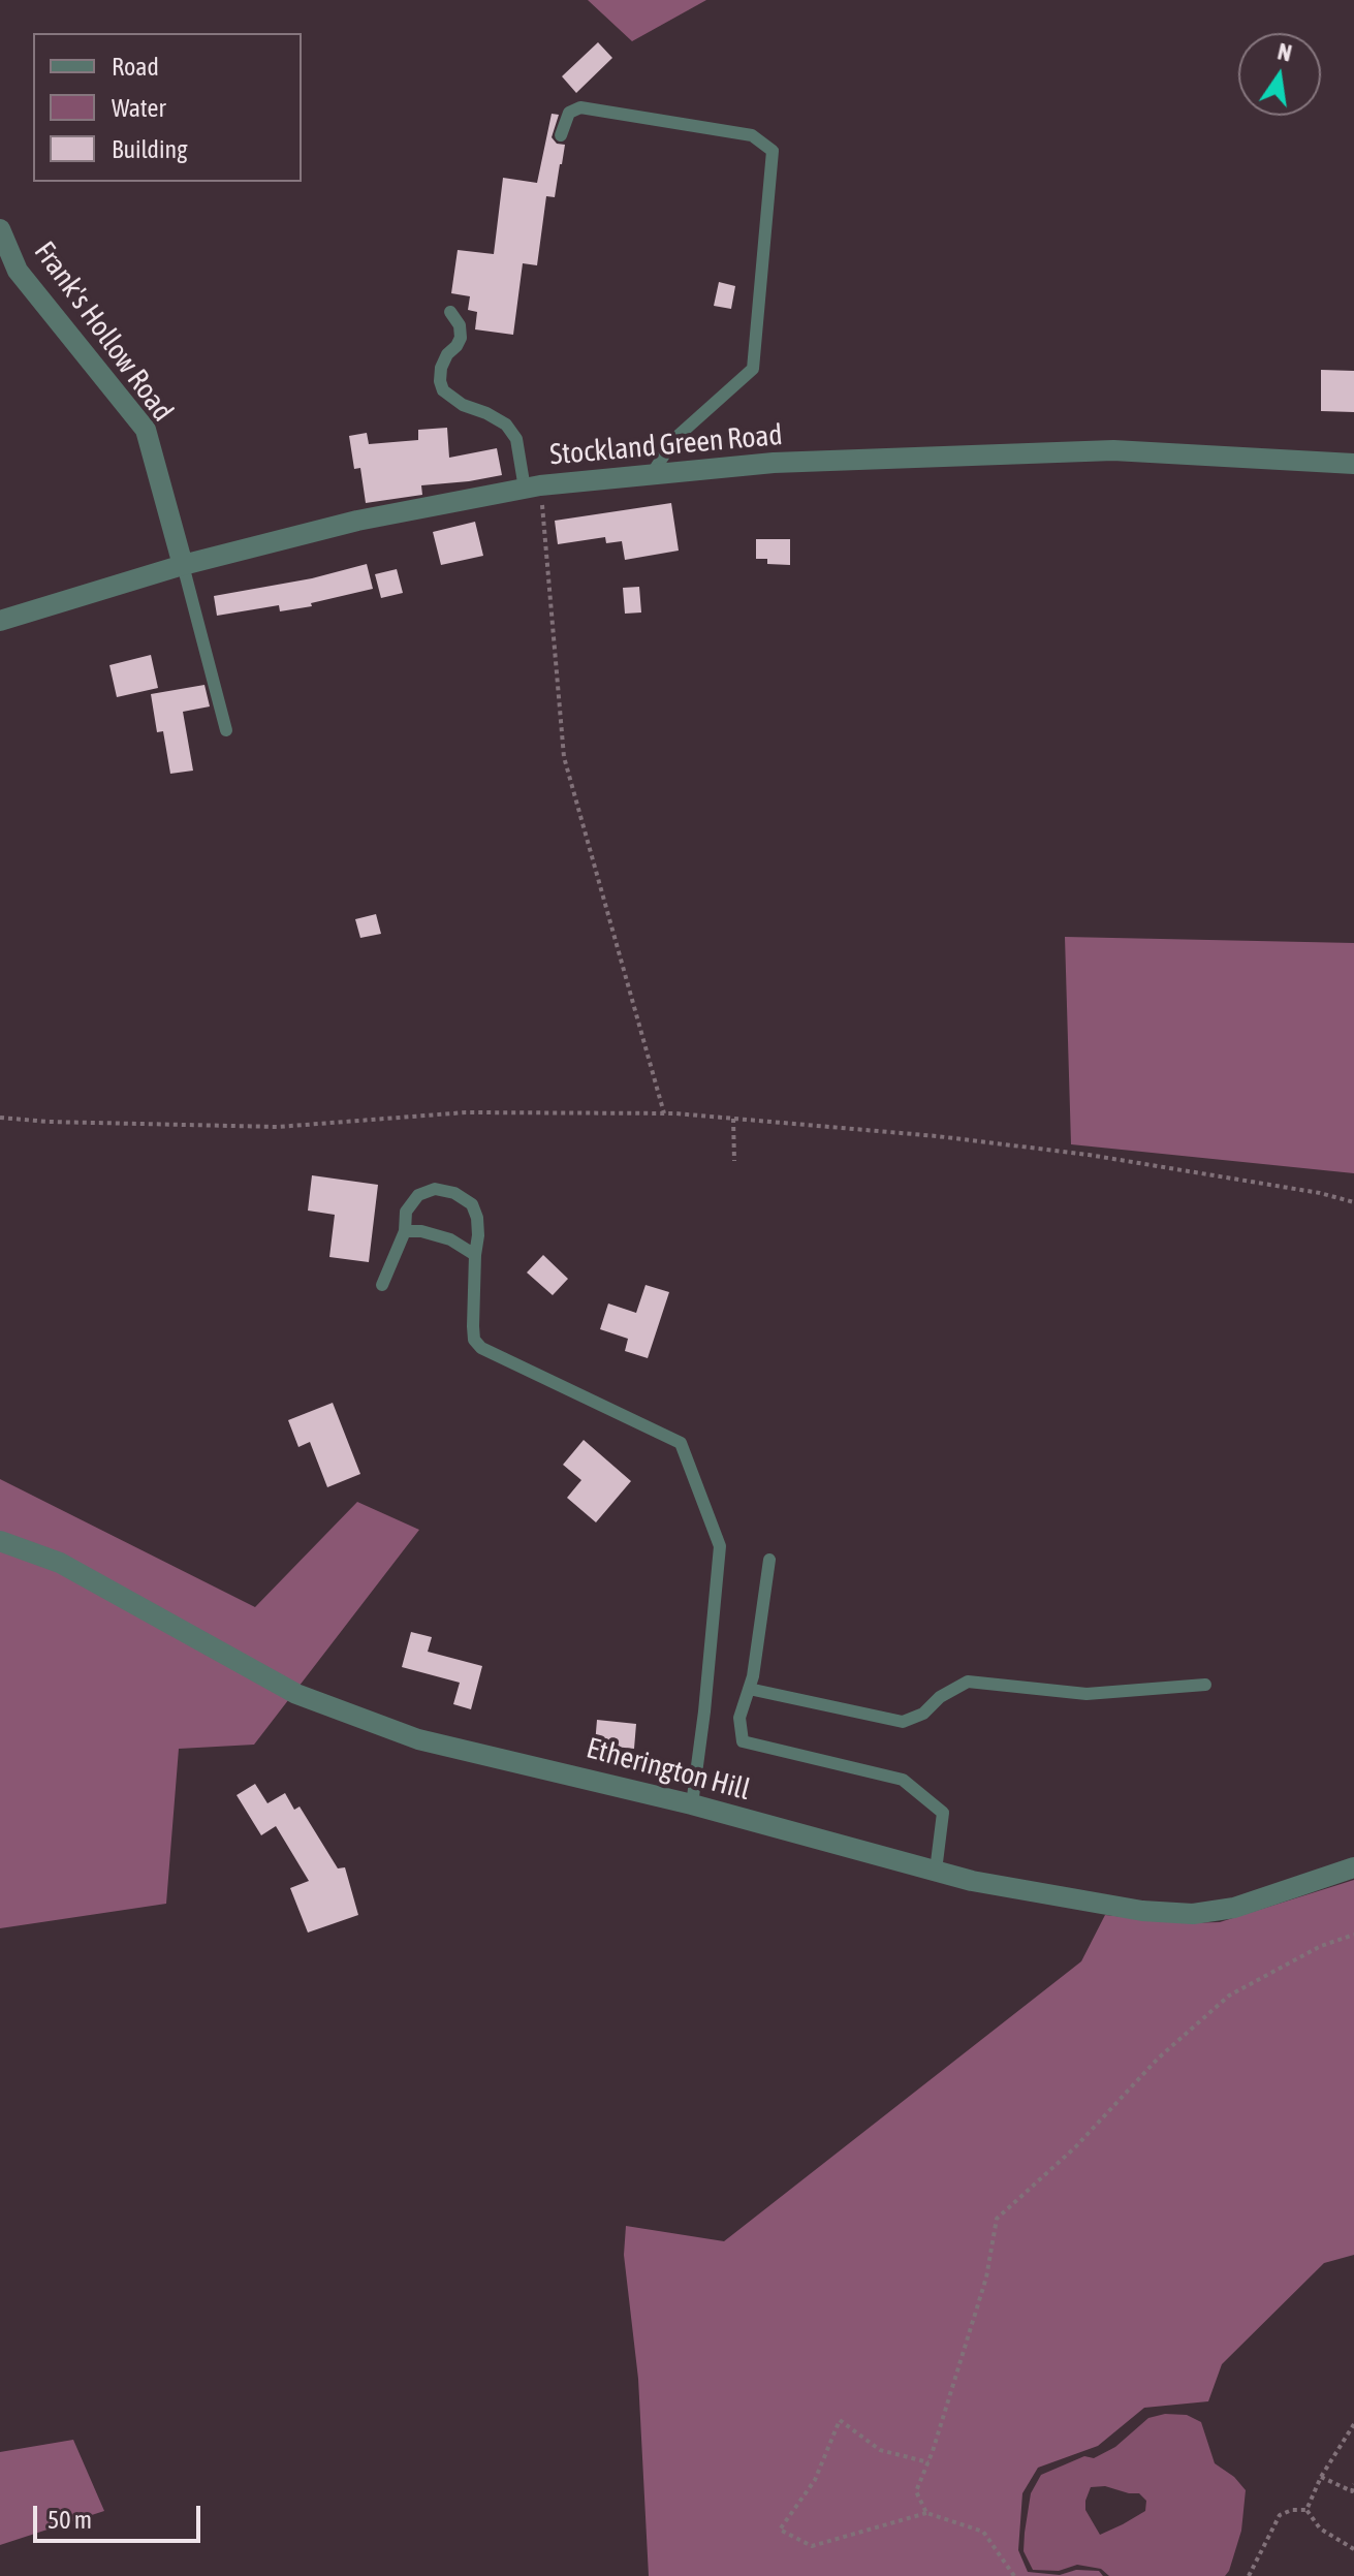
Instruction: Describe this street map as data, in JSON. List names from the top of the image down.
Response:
{
  "streets": {
    "street": ["Frank's Hollow Road", "Stockland Green Road", "Etherington Hill"]
  },
  "crossings": [
    ["Frank's Hollow Road", "Stockland Green Road"]
  ],
  "legend": ["Road", "Water", "Building"],
  "scale_bar": "50 m",
  "north": "top"
}
